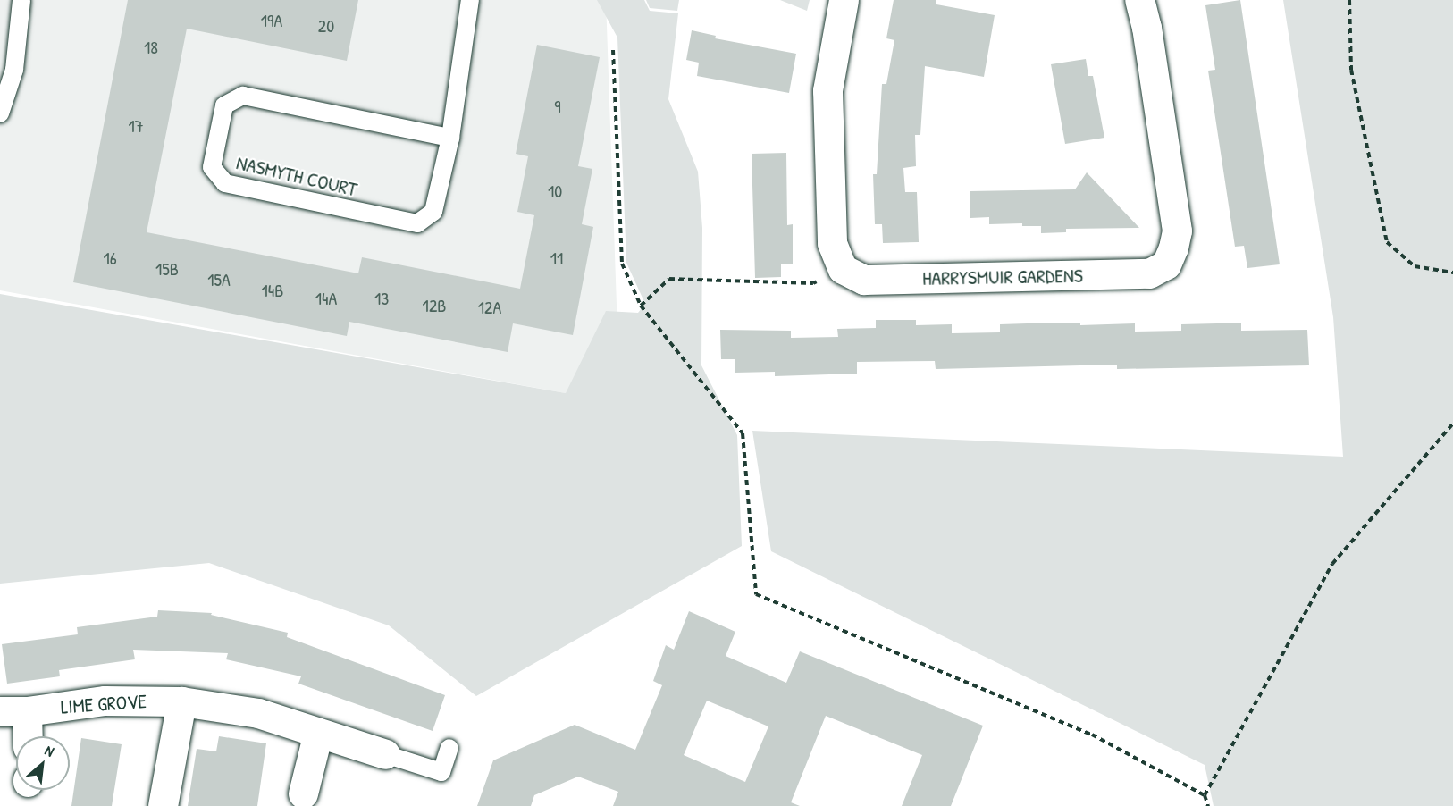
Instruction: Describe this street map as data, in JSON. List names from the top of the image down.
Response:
{
  "streets": {
    "street": ["HARRYSMUIR GARDENS", "LIME GROVE"],
    "lane": ["NASMYTH COURT"]
  },
  "house_numbers": [
    "19A",
    "20",
    "18",
    "9",
    "17",
    "10",
    "16",
    "11",
    "15B",
    "15A",
    "14B",
    "14A",
    "13",
    "12B",
    "12A"
  ],
  "north": "top right"
}
